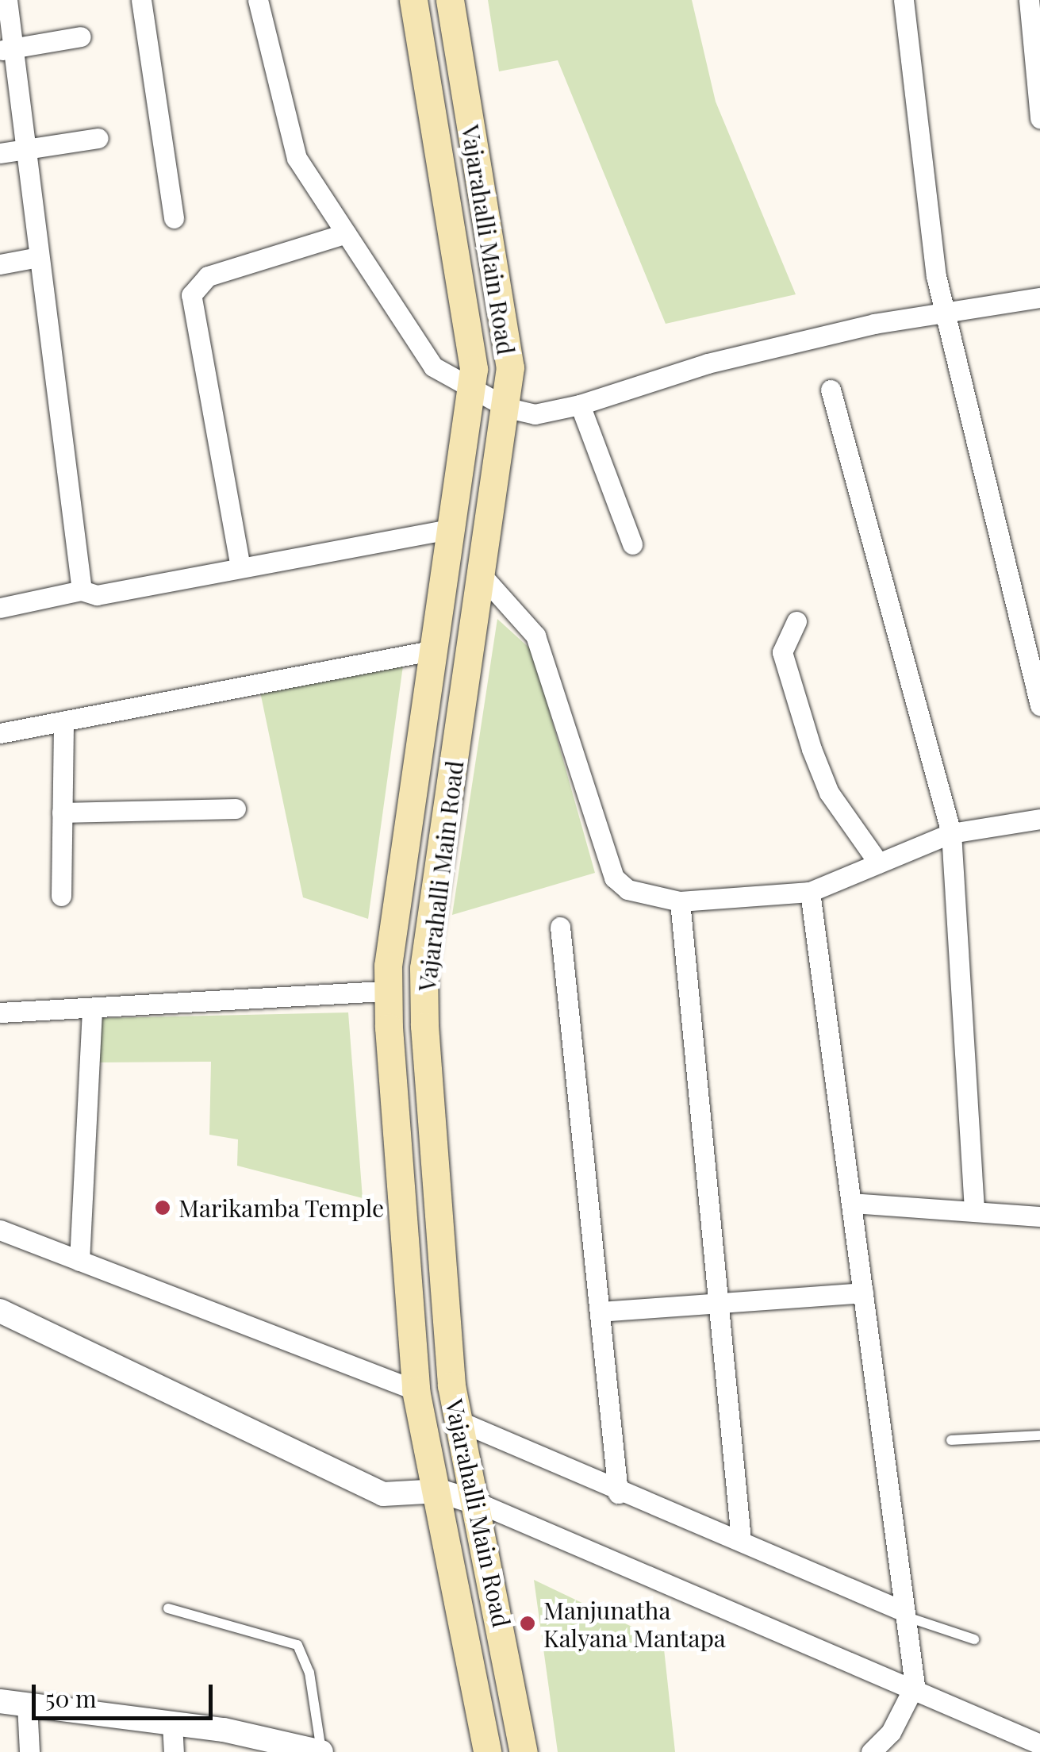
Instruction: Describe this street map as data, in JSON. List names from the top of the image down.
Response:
{
  "streets": {
    "main road": ["Vajarahalli Main Road"]
  },
  "places": ["Marikamba Temple", "Manjunatha Kalyana Mantapa"],
  "scale_bar": "50 m"
}
